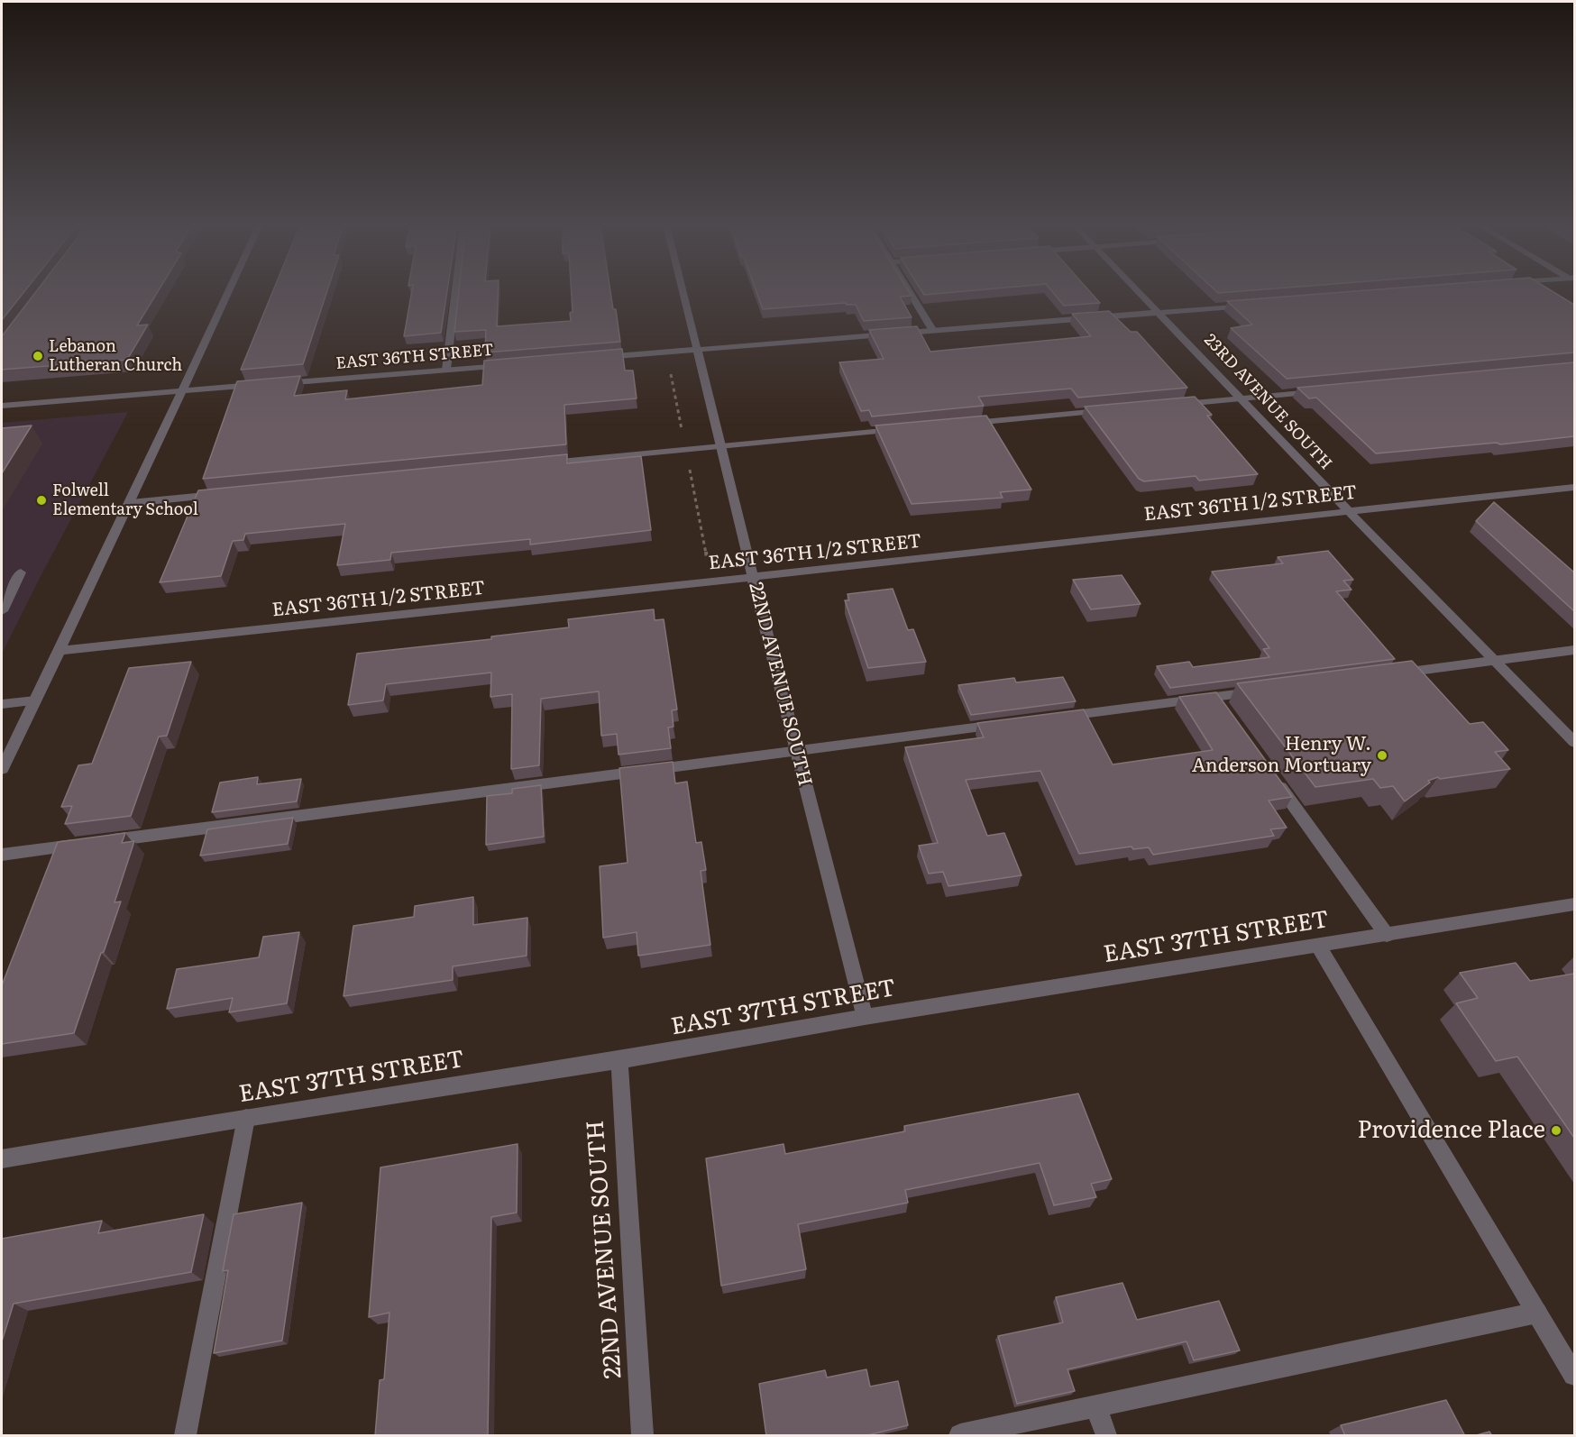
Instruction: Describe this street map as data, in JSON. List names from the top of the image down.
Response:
{
  "streets": {
    "street": [
      "EAST 36TH STREET",
      "23RD AVENUE SOUTH",
      "EAST 36TH 1/2 STREET",
      "22ND AVENUE SOUTH",
      "EAST 37TH STREET"
    ]
  },
  "crossings": [
    ["23RD AVENUE SOUTH", "EAST 36TH 1/2 STREET"],
    ["EAST 36TH 1/2 STREET", "22ND AVENUE SOUTH"],
    ["22ND AVENUE SOUTH", "EAST 37TH STREET"]
  ],
  "places": [
    "Lebanon Lutheran Church",
    "Folwell Elementary School",
    "Henry W. Anderson Mortuary",
    "Providence Place"
  ]
}
